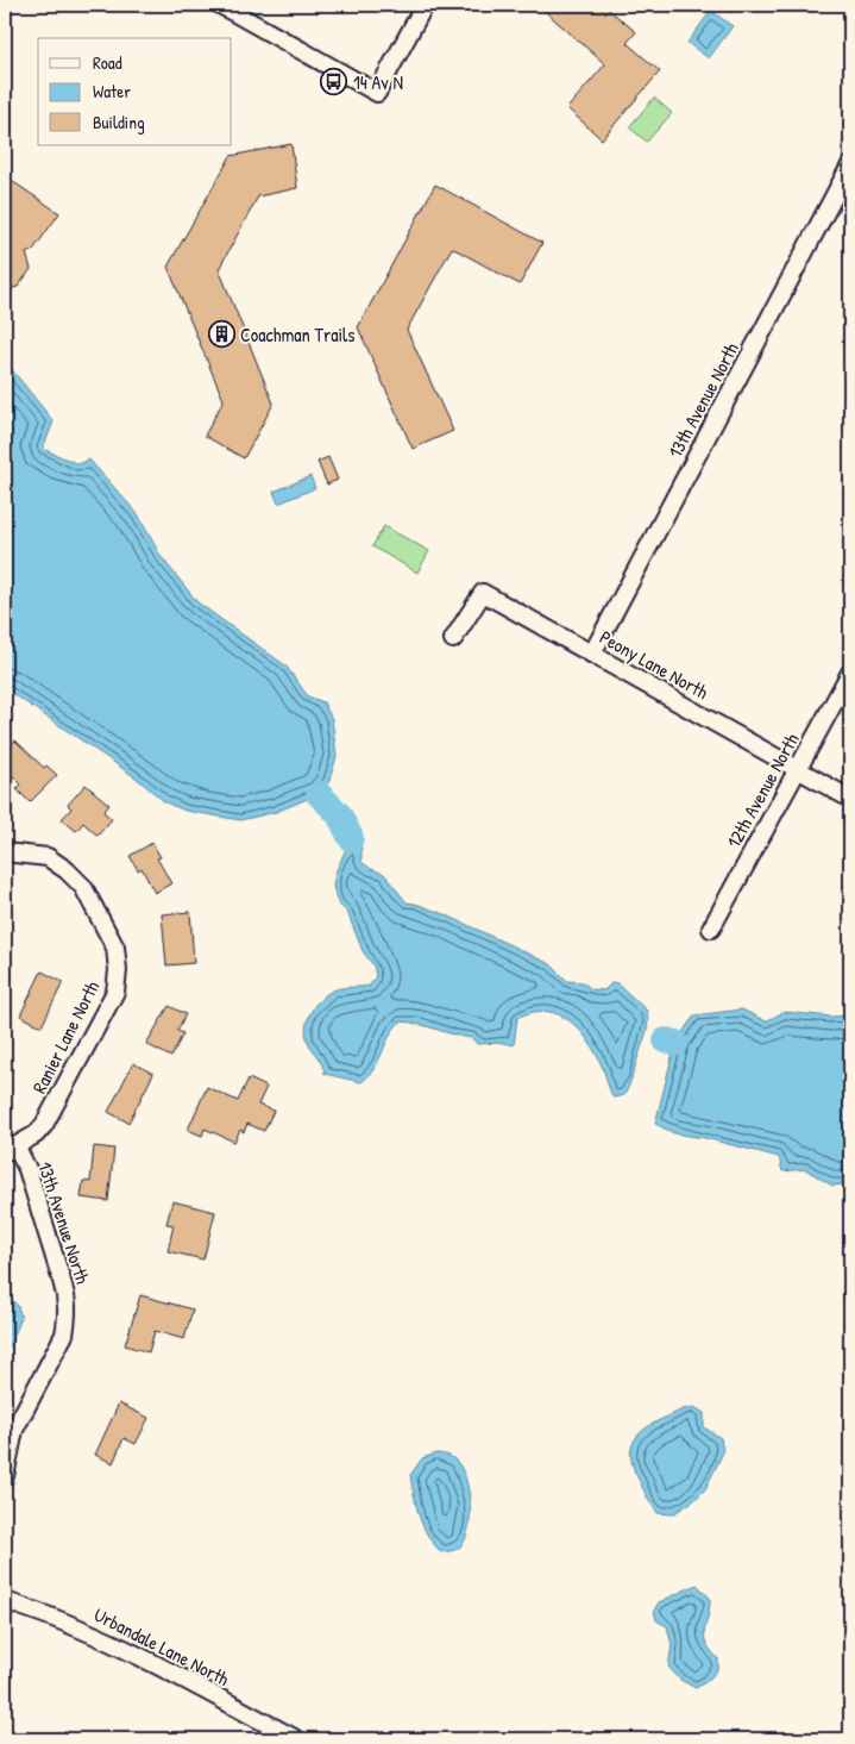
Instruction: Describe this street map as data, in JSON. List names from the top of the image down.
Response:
{
  "streets": {
    "street": [
      "13th Avenue North",
      "Peony Lane North",
      "12th Avenue North",
      "Ranier Lane North",
      "Urbandale Lane North"
    ]
  },
  "crossings": [
    ["13th Avenue North", "Peony Lane North"],
    ["13th Avenue North", "Ranier Lane North"],
    ["Peony Lane North", "12th Avenue North"]
  ],
  "places": {
    "bus stop": ["14 Av N"],
    "building": ["Coachman Trails"]
  },
  "legend": ["Road", "Water", "Building"]
}
